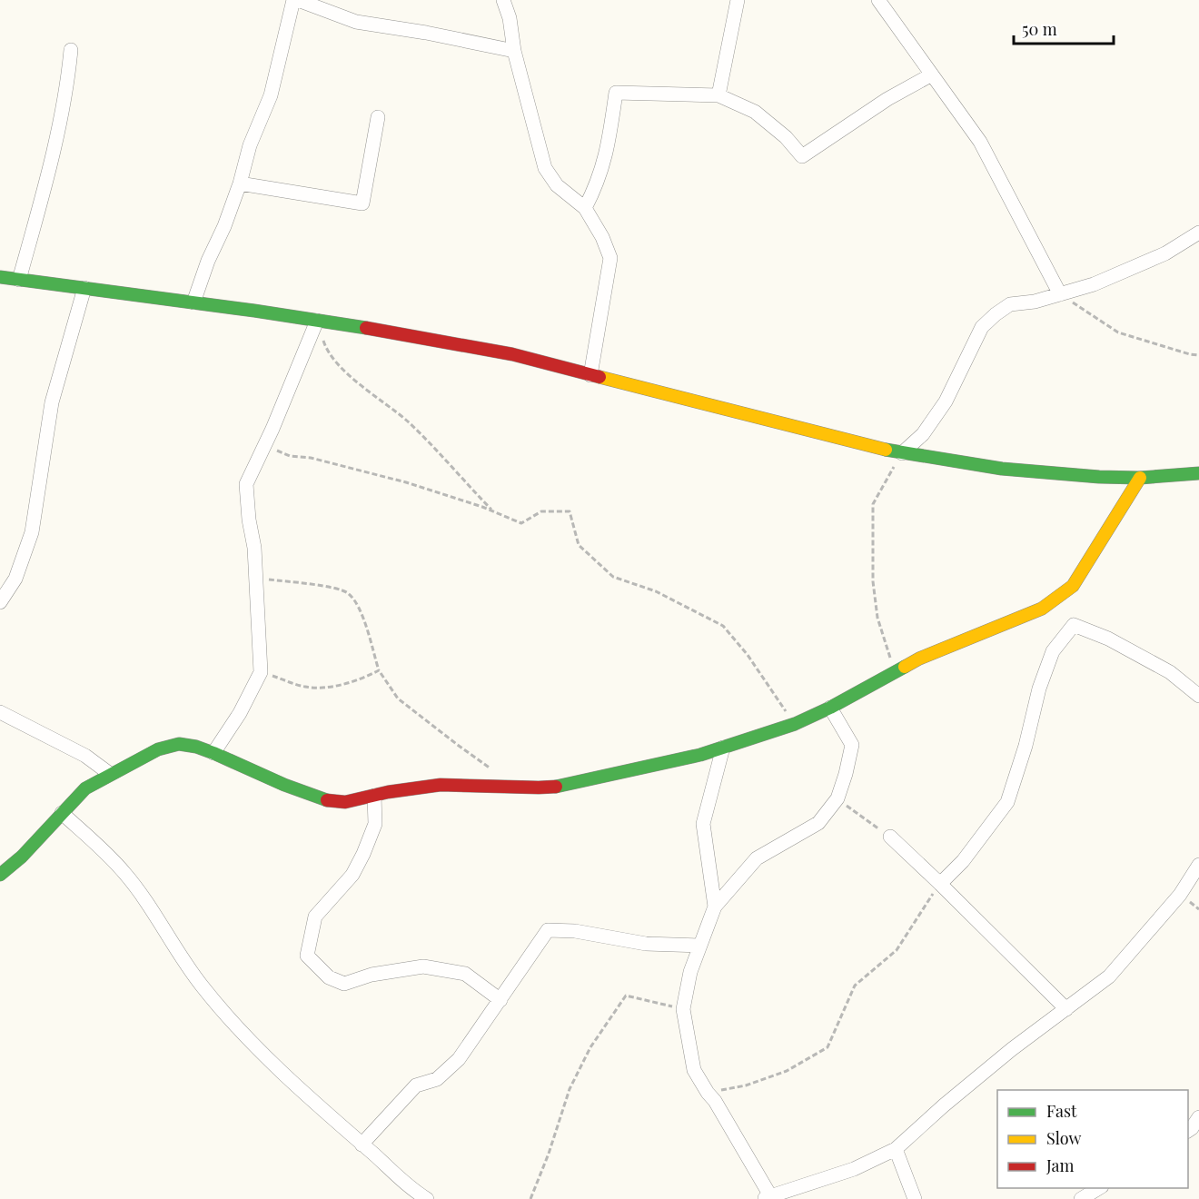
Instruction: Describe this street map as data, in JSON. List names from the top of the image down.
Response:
{
  "legend": ["Fast", "Slow", "Jam"],
  "scale_bar": "50 m"
}
